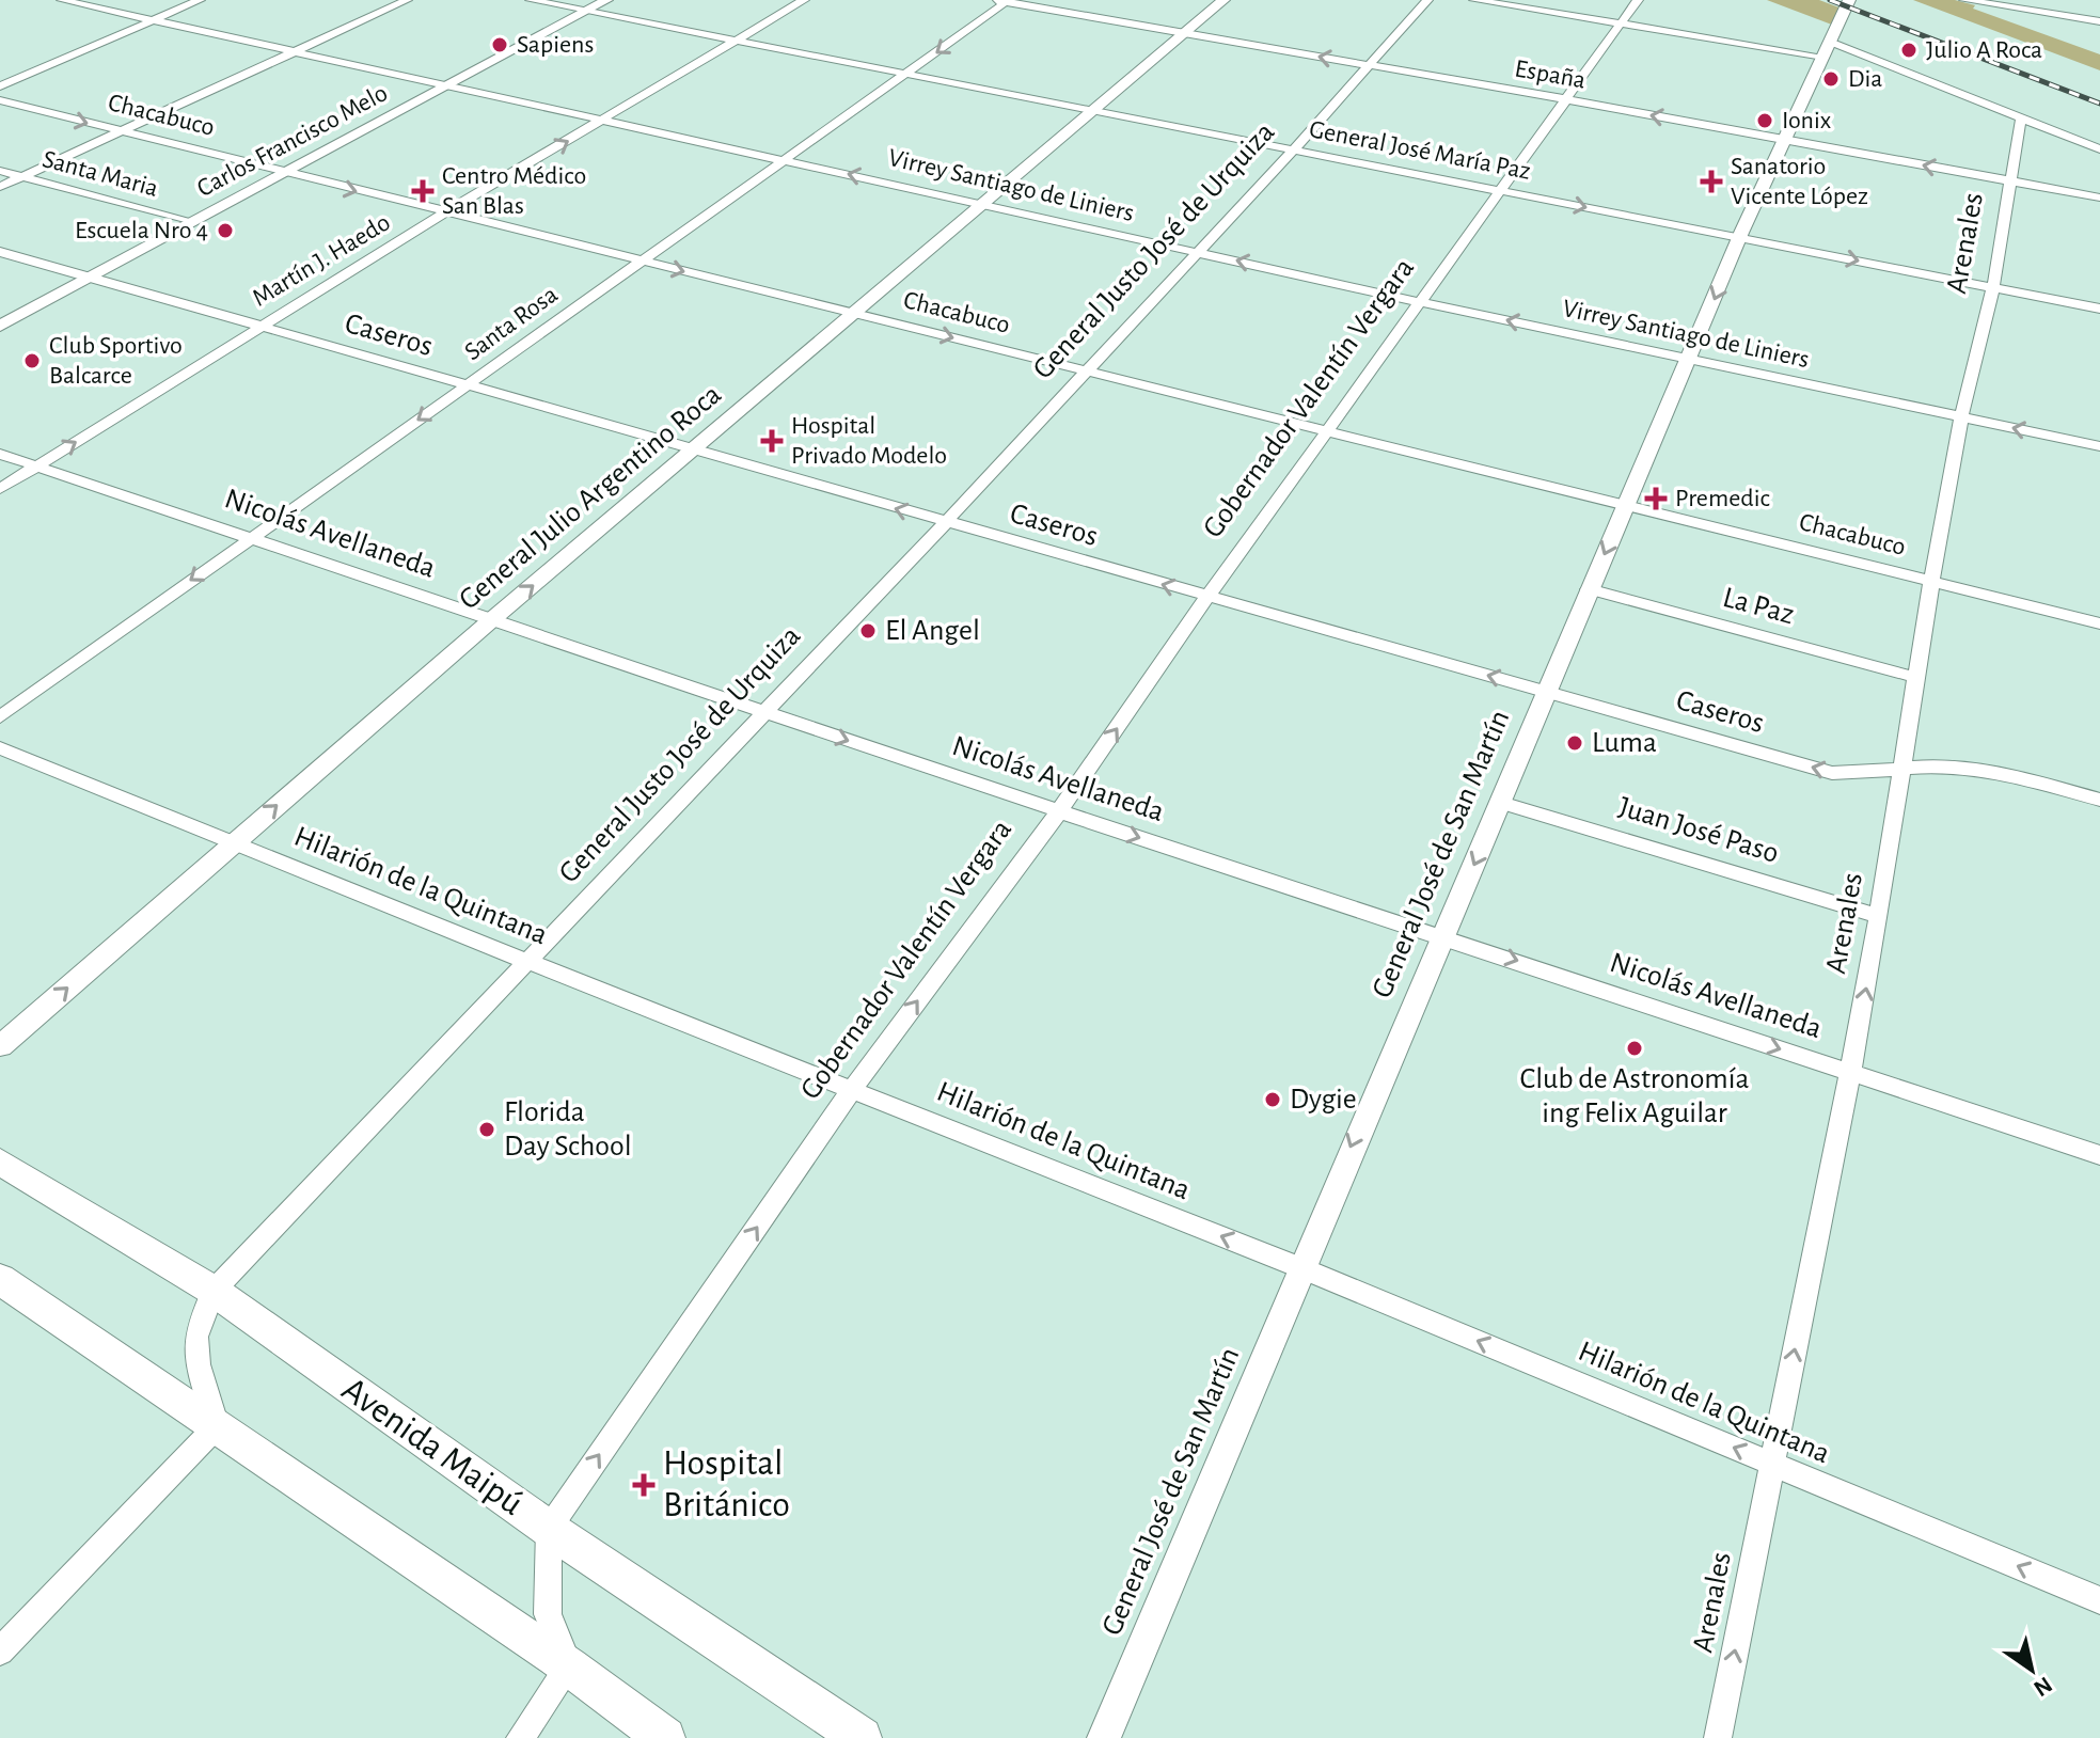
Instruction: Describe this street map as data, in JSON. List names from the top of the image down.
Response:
{
  "streets": {
    "main road": ["Avenida Maipú"],
    "street": [
      "España",
      "Chacabuco",
      "Carlos Francisco Melo",
      "General José María Paz",
      "Santa Maria",
      "Virrey Santiago de Liniers",
      "Arenales",
      "General Justo José de Urquiza",
      "Martín J. Haedo",
      "Santa Rosa",
      "Caseros",
      "Gobernador Valentín Vergara",
      "General Julio Argentino Roca",
      "Nicolás Avellaneda",
      "La Paz",
      "Juan José Paso",
      "General José de San Martín",
      "Hilarión de la Quintana"
    ]
  },
  "crossings": [
    ["España", "Arenales"],
    ["España", "General Justo José de Urquiza"],
    ["España", "Santa Rosa"],
    ["España", "Gobernador Valentín Vergara"],
    ["España", "General Julio Argentino Roca"],
    ["España", "General José de San Martín"],
    ["Chacabuco", "Carlos Francisco Melo"],
    ["Chacabuco", "Arenales"],
    ["Chacabuco", "General Justo José de Urquiza"],
    ["Chacabuco", "Martín J. Haedo"],
    ["Chacabuco", "Santa Rosa"],
    ["Chacabuco", "Gobernador Valentín Vergara"],
    ["Chacabuco", "General Julio Argentino Roca"],
    ["Chacabuco", "General José de San Martín"],
    ["Carlos Francisco Melo", "General José María Paz"],
    ["Carlos Francisco Melo", "Santa Maria"],
    ["Carlos Francisco Melo", "Virrey Santiago de Liniers"],
    ["Carlos Francisco Melo", "Caseros"],
    ["General José María Paz", "Arenales"],
    ["General José María Paz", "General Justo José de Urquiza"],
    ["General José María Paz", "Martín J. Haedo"],
    ["General José María Paz", "Santa Rosa"],
    ["General José María Paz", "Gobernador Valentín Vergara"],
    ["General José María Paz", "General Julio Argentino Roca"],
    ["General José María Paz", "General José de San Martín"],
    ["Virrey Santiago de Liniers", "Arenales"],
    ["Virrey Santiago de Liniers", "General Justo José de Urquiza"],
    ["Virrey Santiago de Liniers", "Martín J. Haedo"],
    ["Virrey Santiago de Liniers", "Santa Rosa"],
    ["Virrey Santiago de Liniers", "Gobernador Valentín Vergara"],
    ["Virrey Santiago de Liniers", "General Julio Argentino Roca"],
    ["Virrey Santiago de Liniers", "General José de San Martín"],
    ["Arenales", "Caseros"],
    ["Arenales", "Nicolás Avellaneda"],
    ["Arenales", "La Paz"],
    ["Arenales", "Juan José Paso"],
    ["Arenales", "Hilarión de la Quintana"],
    ["General Justo José de Urquiza", "Caseros"],
    ["General Justo José de Urquiza", "Nicolás Avellaneda"],
    ["General Justo José de Urquiza", "Hilarión de la Quintana"],
    ["General Justo José de Urquiza", "Avenida Maipú"],
    ["Martín J. Haedo", "Caseros"],
    ["Martín J. Haedo", "Nicolás Avellaneda"],
    ["Santa Rosa", "Caseros"],
    ["Santa Rosa", "Nicolás Avellaneda"],
    ["Caseros", "Gobernador Valentín Vergara"],
    ["Caseros", "General Julio Argentino Roca"],
    ["Caseros", "General José de San Martín"],
    ["Gobernador Valentín Vergara", "Nicolás Avellaneda"],
    ["Gobernador Valentín Vergara", "Hilarión de la Quintana"],
    ["Gobernador Valentín Vergara", "Avenida Maipú"],
    ["General Julio Argentino Roca", "Nicolás Avellaneda"],
    ["General Julio Argentino Roca", "Hilarión de la Quintana"],
    ["Nicolás Avellaneda", "General José de San Martín"],
    ["La Paz", "General José de San Martín"],
    ["Juan José Paso", "General José de San Martín"],
    ["General José de San Martín", "Hilarión de la Quintana"]
  ],
  "one_way": [
    "Virrey Santiago de Liniers",
    "Arenales",
    "Martín J. Haedo",
    "Santa Rosa",
    "Caseros",
    "Gobernador Valentín Vergara",
    "General Julio Argentino Roca",
    "Nicolás Avellaneda",
    "General José de San Martín",
    "Hilarión de la Quintana"
  ],
  "places": {
    "other": [
      "Sapiens",
      "Julio A Roca",
      "Dia",
      "Ionix",
      "Escuela Nro 4",
      "Club Sportivo Balcarce",
      "El Angel",
      "Luma",
      "Club de Astronomía ing Felix Aguilar",
      "Dygie",
      "Florida Day School"
    ],
    "health": [
      "Sanatorio Vicente López",
      "Centro Médico San Blas",
      "Hospital Privado Modelo",
      "Premedic",
      "Hospital Británico"
    ]
  },
  "north": "bottom right"
}
